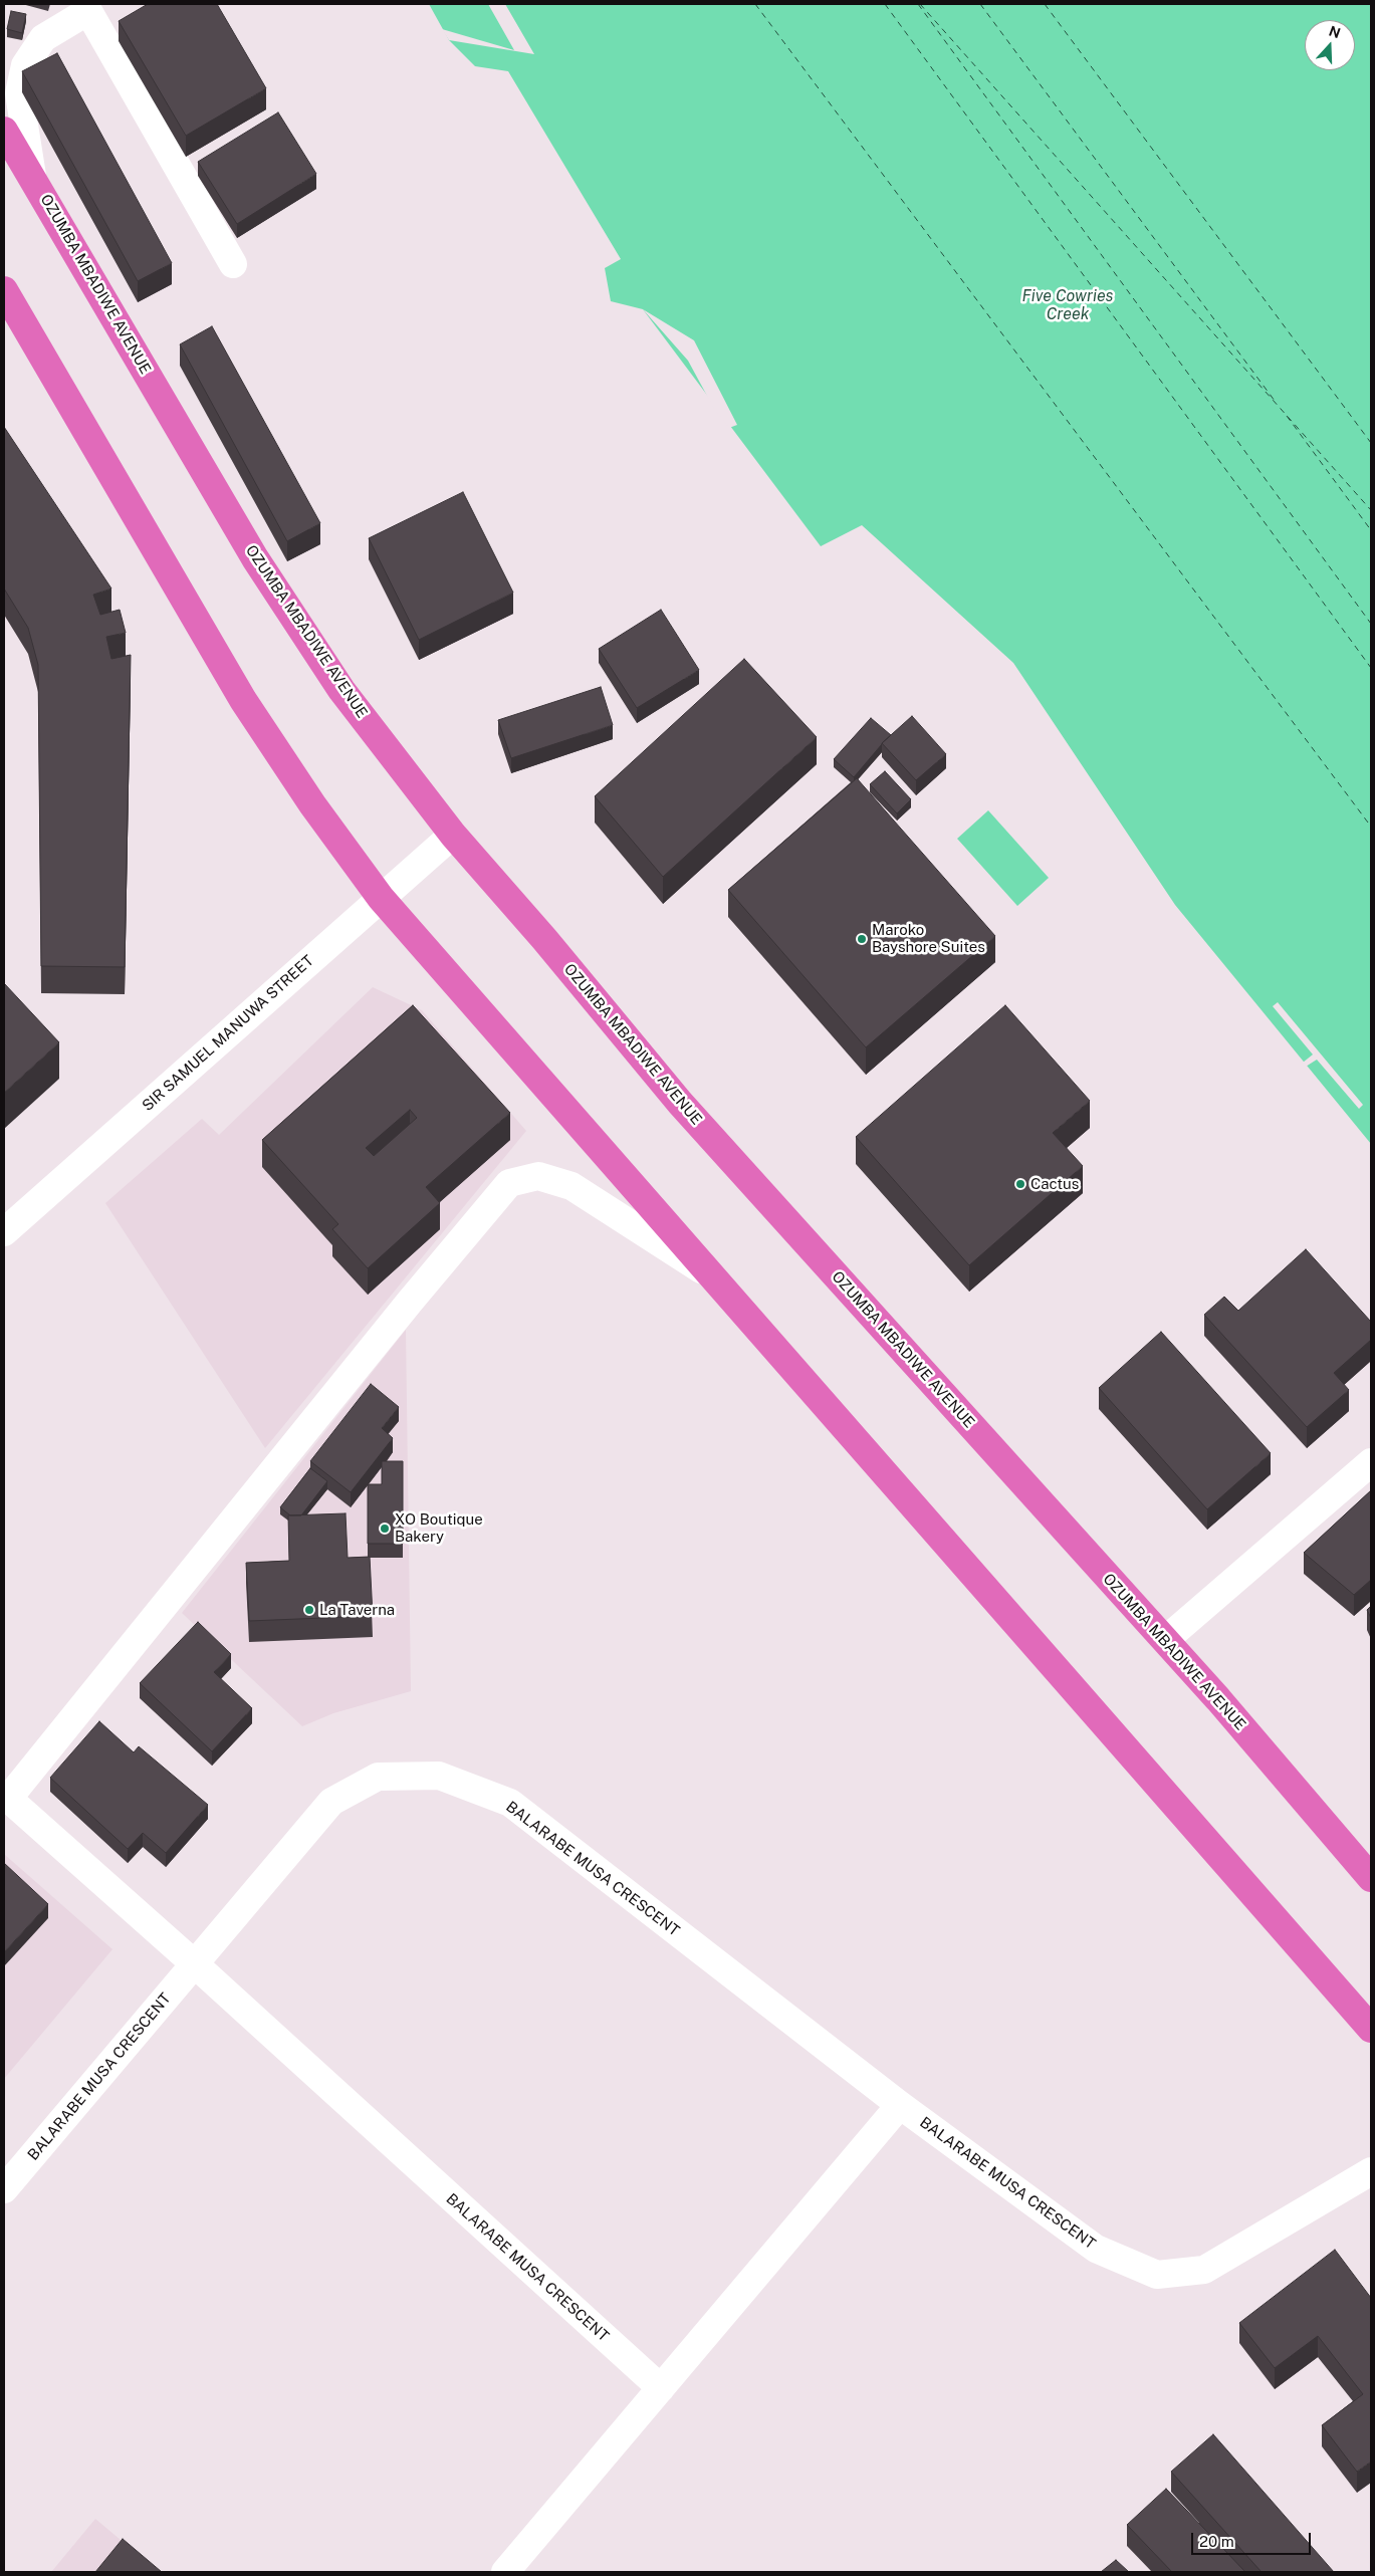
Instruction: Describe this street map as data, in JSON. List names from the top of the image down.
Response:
{
  "streets": {
    "highway": ["OZUMBA MBADIWE AVENUE"],
    "street": ["SIR SAMUEL MANUWA STREET", "BALARABE MUSA CRESCENT"]
  },
  "crossings": [
    ["OZUMBA MBADIWE AVENUE", "SIR SAMUEL MANUWA STREET"]
  ],
  "water": ["Five Cowries Creek"],
  "places": [
    "Maroko Bayshore Suites",
    "Cactus",
    "XO Boutique Bakery",
    "La Taverna"
  ],
  "scale_bar": "20 m",
  "north": "top"
}
